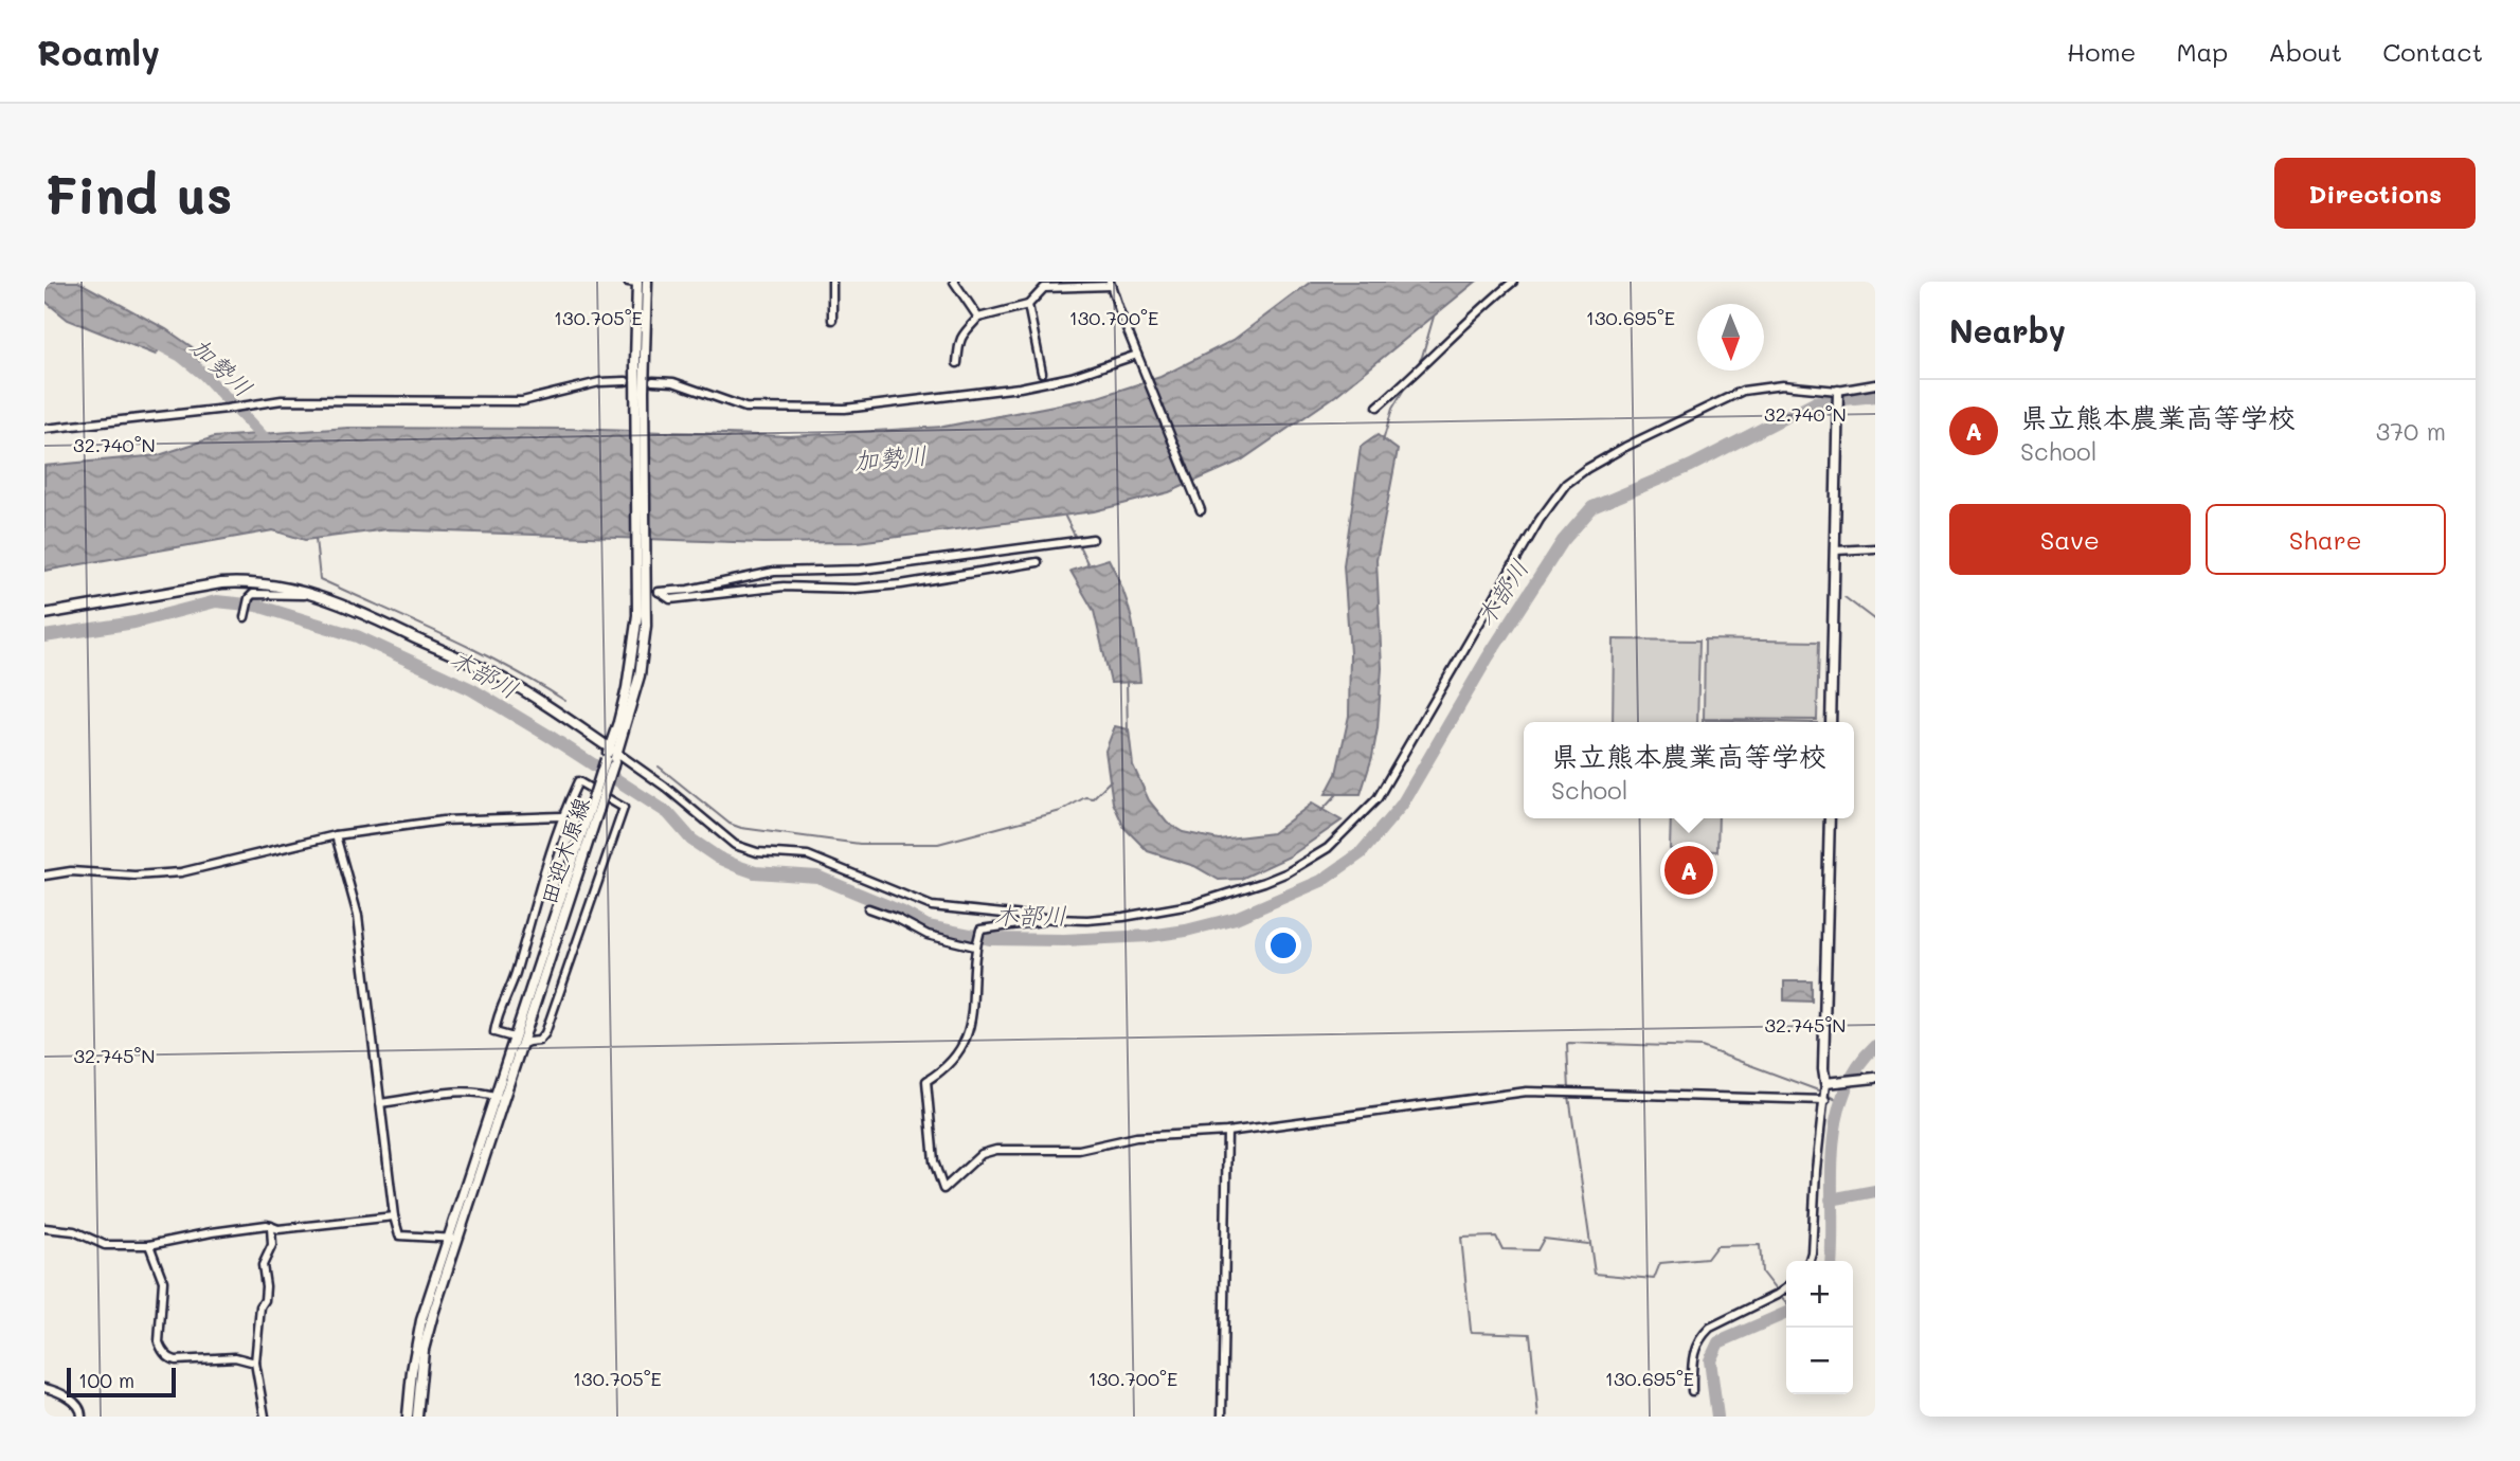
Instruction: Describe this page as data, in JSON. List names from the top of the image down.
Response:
{
  "streets": {
    "main road": ["田迎木原線"]
  },
  "water": ["加勢川", "木部川"],
  "scale_bar": "100 m",
  "north": "bottom",
  "page": {
    "header": "Roamly",
    "nav": [
      "Home",
      "Map",
      "About",
      "Contact"
    ],
    "buttons": [
      "Directions",
      ["Save", "Share"]
    ],
    "title": "Find us",
    "heading": "Nearby",
    "list": [
      {
        "mark": "A",
        "name": "県立熊本農業高等学校",
        "note": "School",
        "value": "370 m"
      }
    ],
    "popup": ["県立熊本農業高等学校", "School"],
    "pins": "A",
    "map_buttons": ["+", "−"],
    "scale": "100 m"
  },
  "coordinates": [
    "130.705°E",
    "130.700°E",
    "130.695°E",
    "32.740°N",
    "32.745°N"
  ]
}
